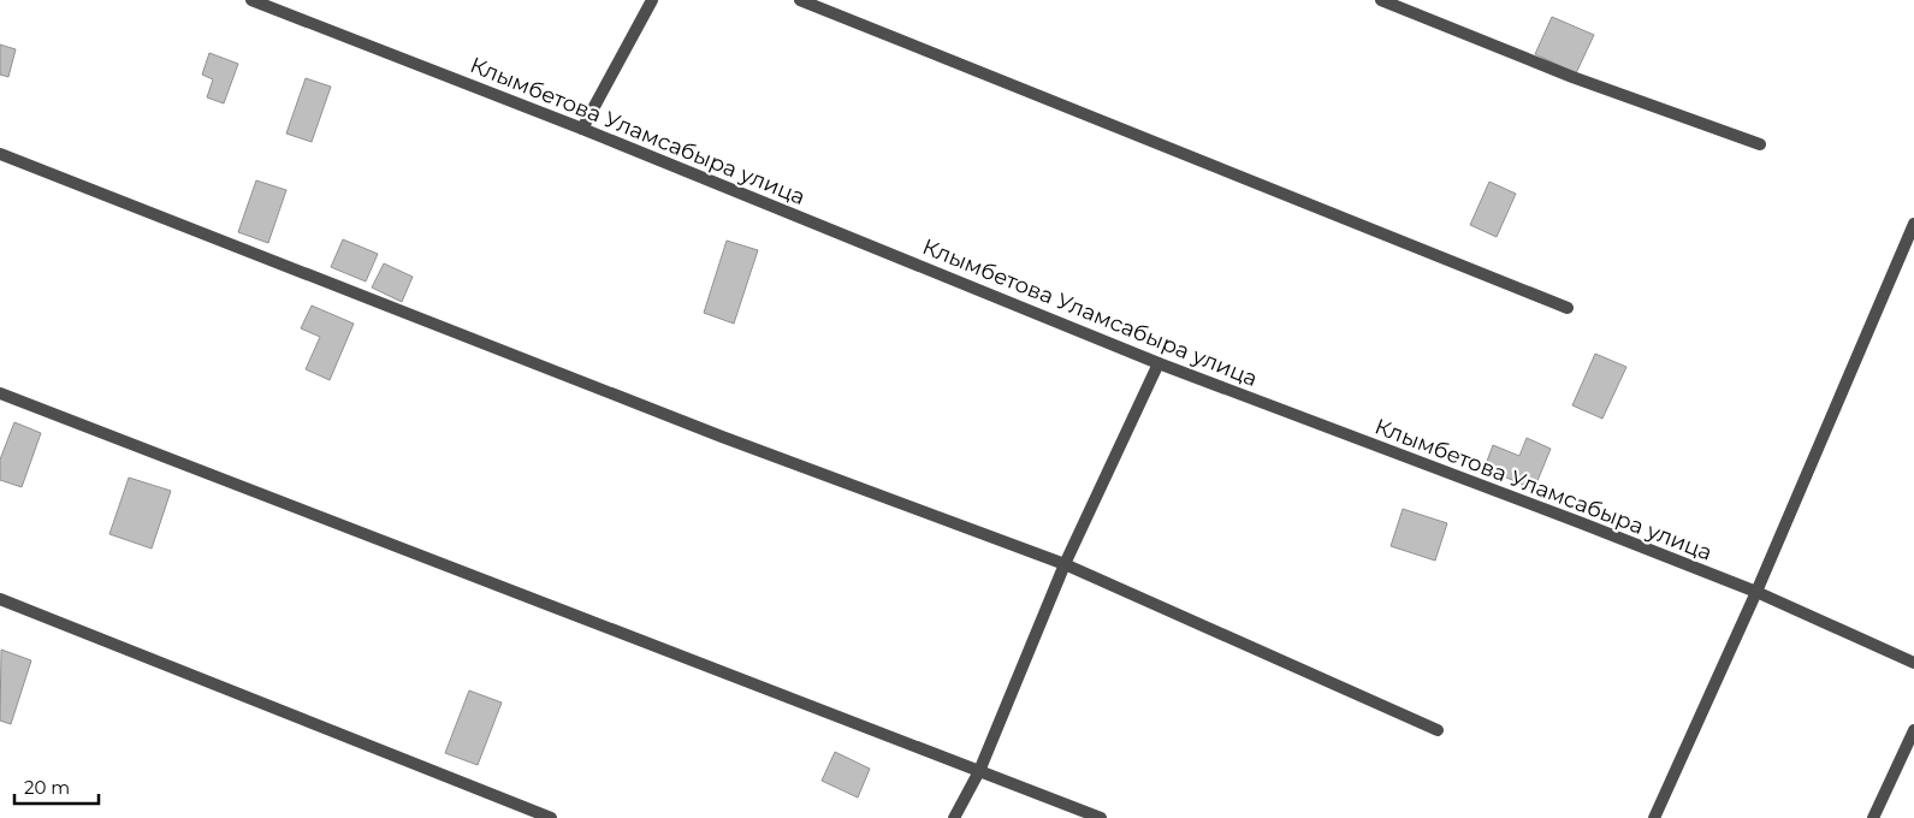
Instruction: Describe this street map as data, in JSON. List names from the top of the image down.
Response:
{
  "streets": {
    "street": ["Клымбетова Уламсабыра улица"]
  },
  "scale_bar": "20 m"
}
